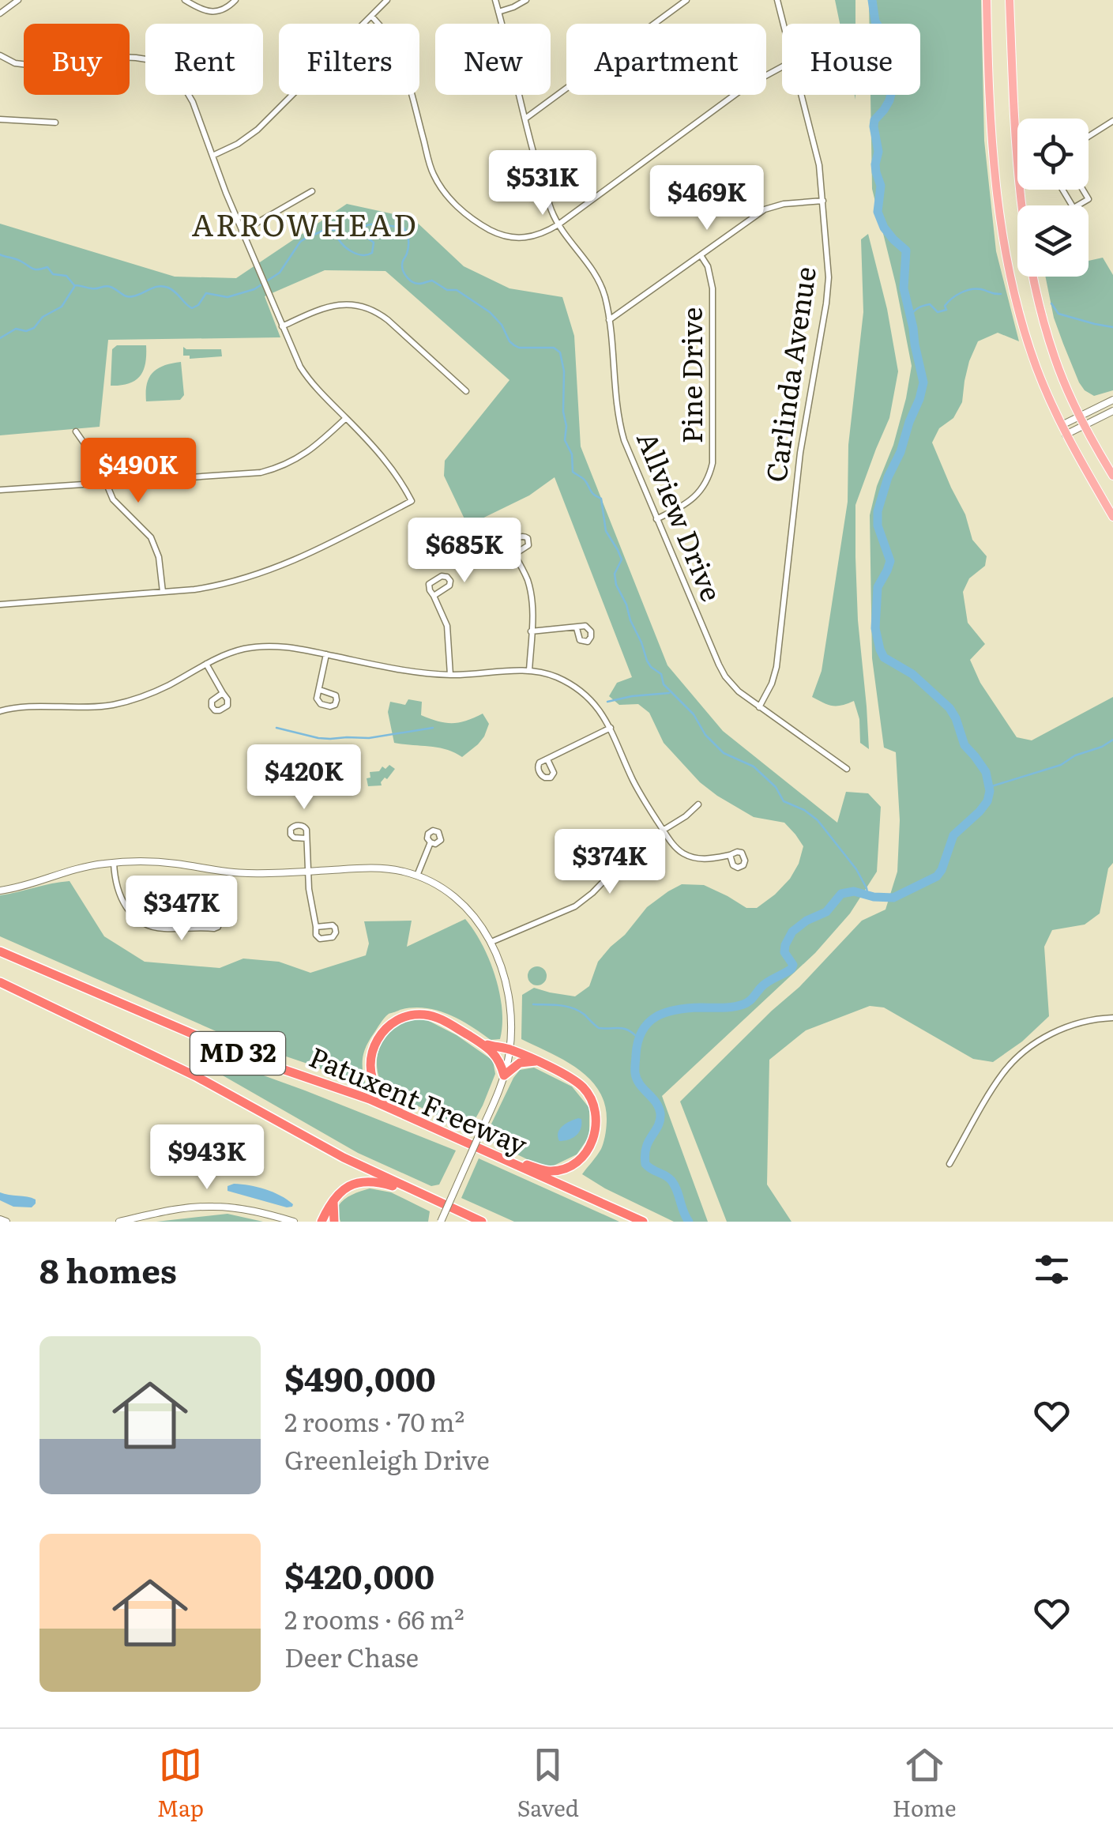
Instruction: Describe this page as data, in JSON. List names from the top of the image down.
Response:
{
  "streets": {
    "highway": ["MD 32", "Patuxent Freeway"],
    "street": ["Carlinda Avenue", "Pine Drive", "Allview Drive"]
  },
  "crossings": [
    ["Carlinda Avenue", "Allview Drive"],
    ["Pine Drive", "Allview Drive"]
  ],
  "districts": ["ARROWHEAD"],
  "page": {
    "chip": [
      "Buy",
      "Rent",
      "Filters",
      "New",
      "Apartment",
      "House"
    ],
    "price": [
      "$531K",
      "$469K",
      "$490K",
      "$685K",
      "$420K",
      "$374K",
      "$347K",
      "$943K"
    ],
    "heading": "8 homes",
    "list": [
      {
        "name": "$490,000",
        "note": "2 rooms · 70 m² · Greenleigh Drive"
      },
      {
        "name": "$420,000",
        "note": "2 rooms · 66 m² · Deer Chase"
      }
    ],
    "tabs": ["Map", "Saved", "Home"]
  }
}
